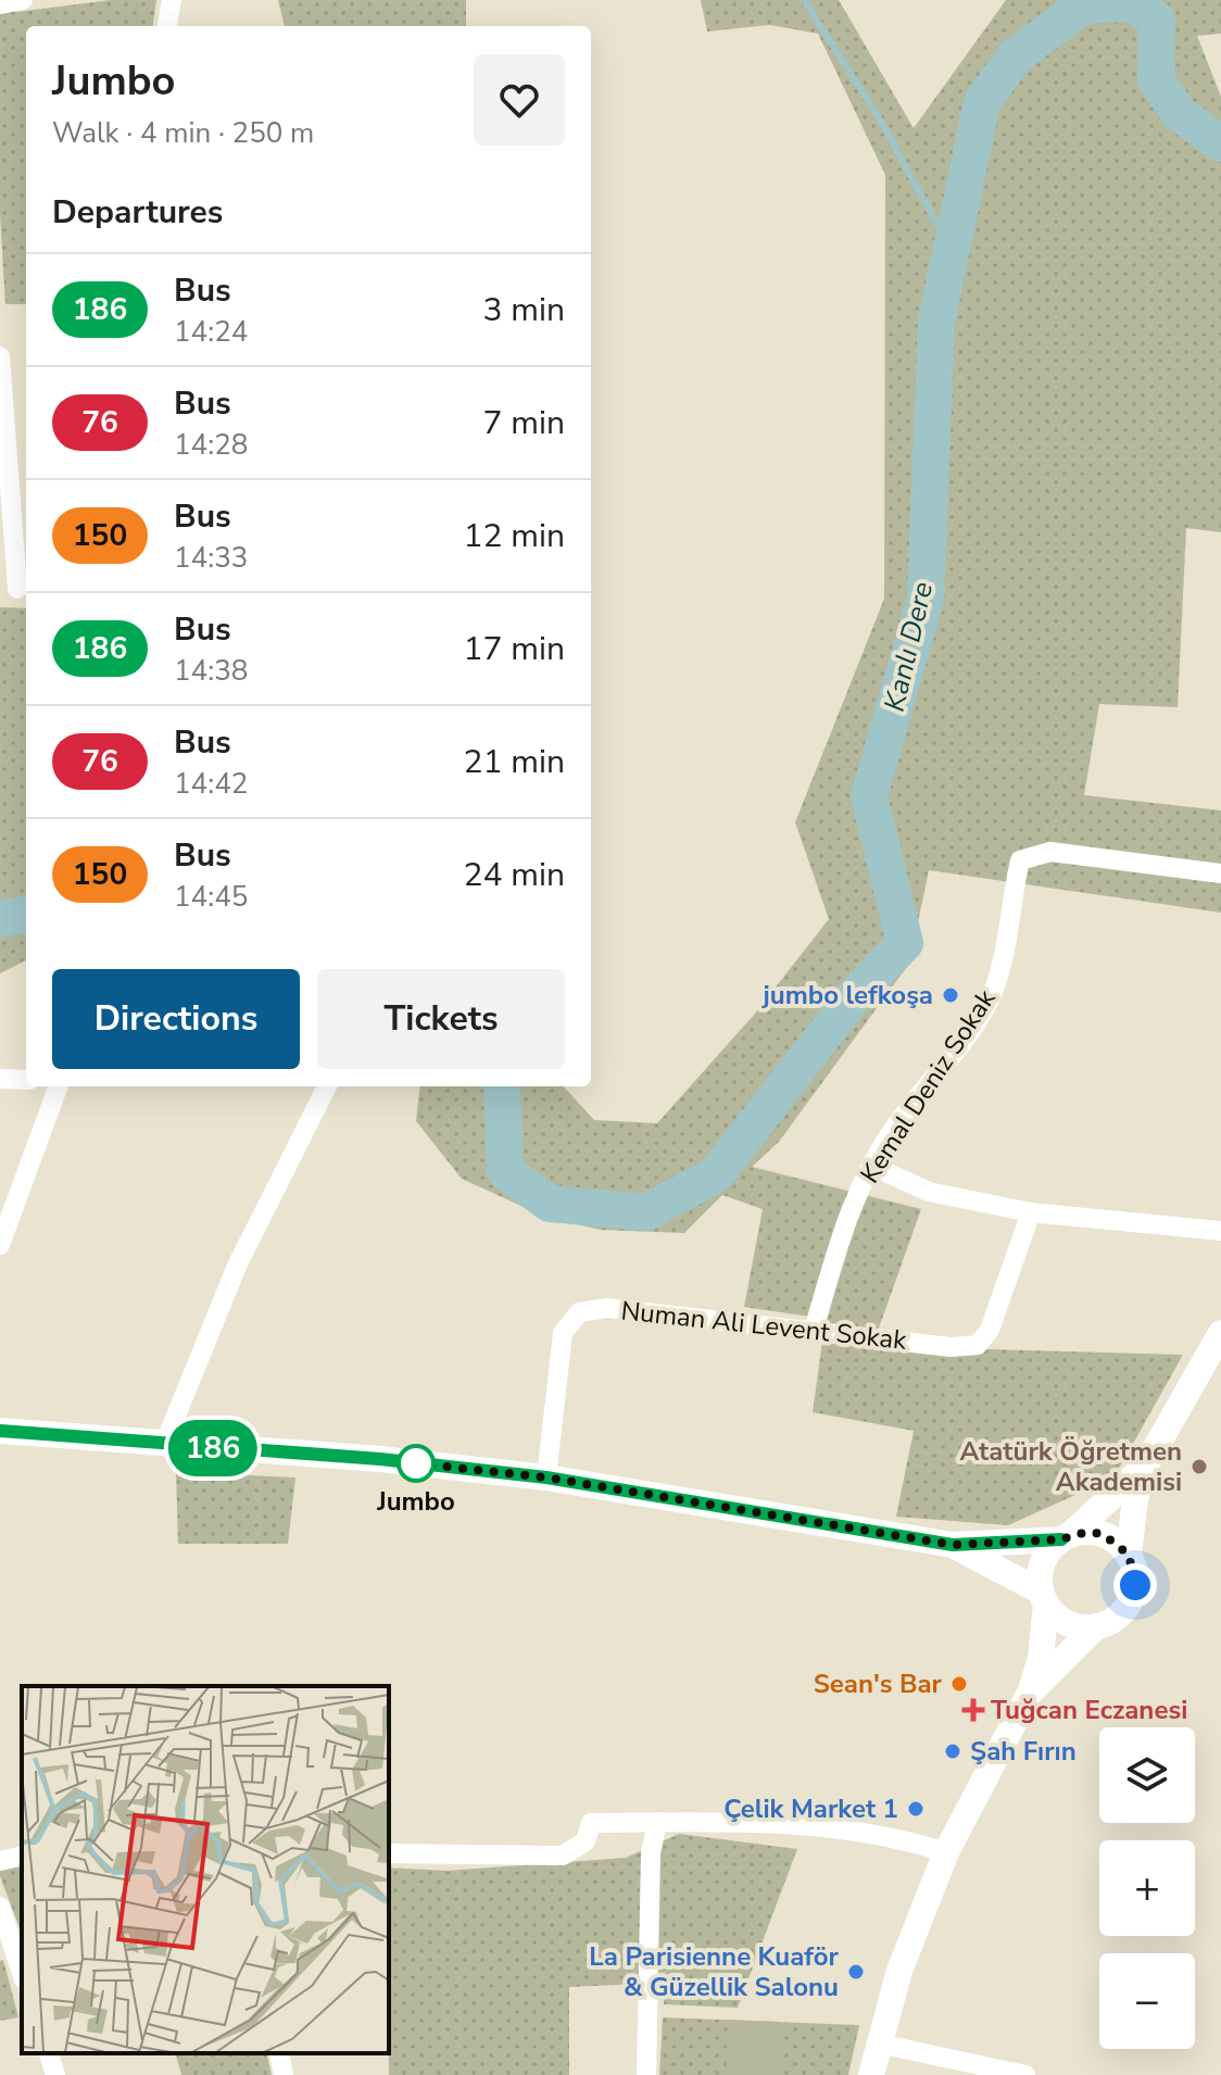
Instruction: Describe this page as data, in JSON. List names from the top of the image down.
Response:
{
  "streets": {
    "street": ["Kemal Deniz Sokak", "Numan Ali Levent Sokak"]
  },
  "crossings": [
    ["Kemal Deniz Sokak", "Numan Ali Levent Sokak"]
  ],
  "water": ["Kanlı Dere"],
  "places": {
    "other": [
      "jumbo lefkoşa",
      "Jumbo",
      "Atatürk Öğretmen Akademisi",
      "Sean's Bar",
      "Şah Fırın",
      "Çelik Market 1",
      "La Parisienne Kuaför & Güzellik Salonu"
    ],
    "health": ["Tuğcan Eczanesi"]
  },
  "lines": ["bus line 186"],
  "page": {
    "on_map": "186",
    "heading": [
      ["Jumbo", "Walk · 4 min · 250 m"],
      "Departures"
    ],
    "list": [
      {
        "mark": "186",
        "name": "Bus",
        "note": "14:24",
        "value": "3 min"
      },
      {
        "mark": "76",
        "name": "Bus",
        "note": "14:28",
        "value": "7 min"
      },
      {
        "mark": "150",
        "name": "Bus",
        "note": "14:33",
        "value": "12 min"
      },
      {
        "mark": "186",
        "name": "Bus",
        "note": "14:38",
        "value": "17 min"
      },
      {
        "mark": "76",
        "name": "Bus",
        "note": "14:42",
        "value": "21 min"
      },
      {
        "mark": "150",
        "name": "Bus",
        "note": "14:45",
        "value": "24 min"
      }
    ],
    "buttons": ["Directions", "Tickets"],
    "map_buttons": ["+", "−"]
  }
}
